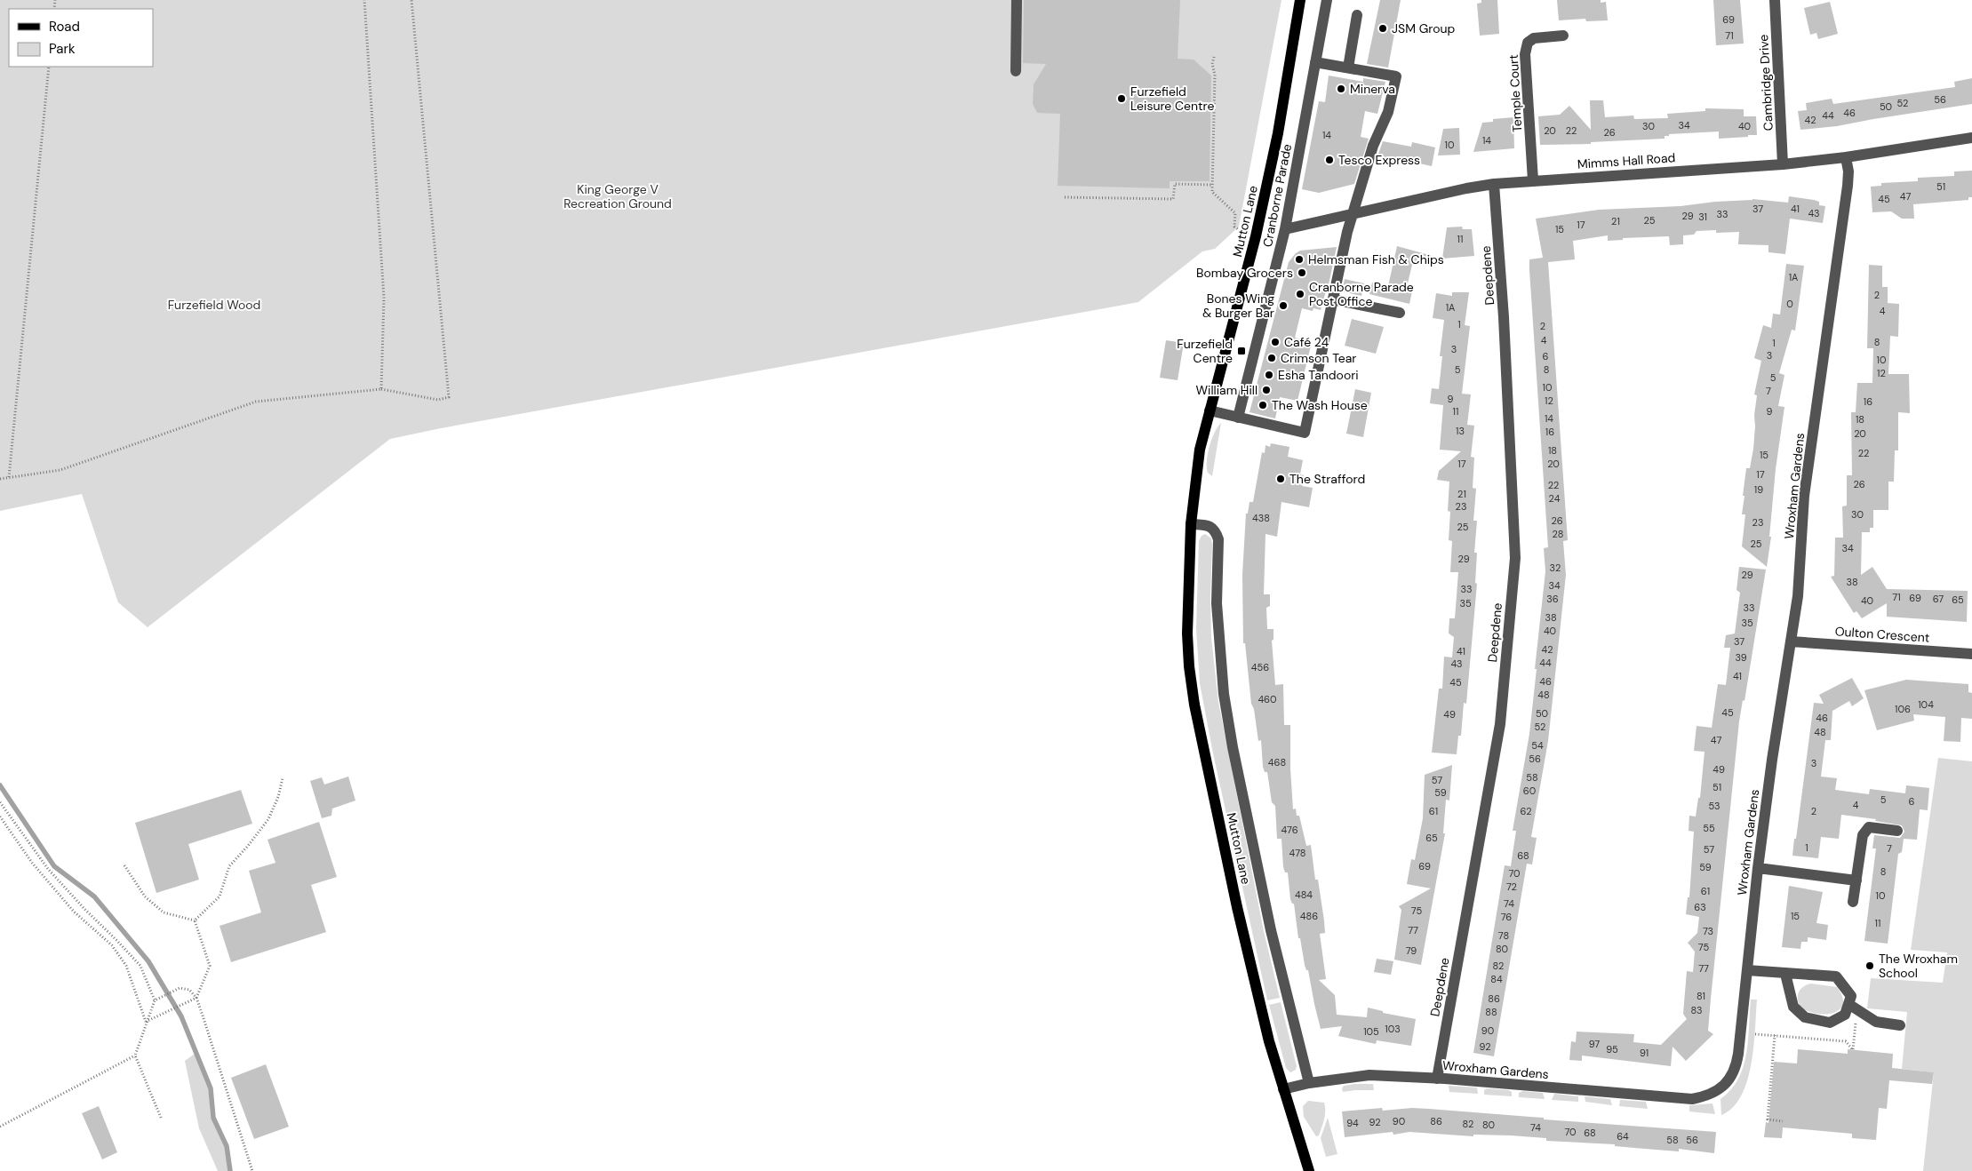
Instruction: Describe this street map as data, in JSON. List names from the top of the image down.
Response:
{
  "streets": {
    "main road": ["Mutton Lane"],
    "street": [
      "Cambridge Drive",
      "Temple Court",
      "Mimms Hall Road",
      "Cranborne Parade",
      "Deepdene",
      "Wroxham Gardens",
      "Oulton Crescent"
    ]
  },
  "crossings": [
    ["Cambridge Drive", "Mimms Hall Road"],
    ["Temple Court", "Mimms Hall Road"],
    ["Mimms Hall Road", "Cranborne Parade"],
    ["Mimms Hall Road", "Deepdene"],
    ["Mimms Hall Road", "Wroxham Gardens"],
    ["Mutton Lane", "Wroxham Gardens"],
    ["Deepdene", "Wroxham Gardens"],
    ["Wroxham Gardens", "Oulton Crescent"]
  ],
  "parks": ["King George V Recreation Ground", "Furzefield Wood"],
  "places": {
    "other": [
      "JSM Group",
      "Minerva",
      "Furzefield Leisure Centre",
      "Tesco Express",
      "Helmsman Fish & Chips",
      "Bombay Grocers",
      "Cranborne Parade Post Office",
      "Bones Wing & Burger Bar",
      "Café 24",
      "Crimson Tear",
      "Esha Tandoori",
      "William Hill",
      "The Wash House",
      "The Strafford",
      "The Wroxham School"
    ],
    "transit": ["Furzefield Centre"]
  },
  "house_numbers": [
    "69",
    "71",
    "56",
    "52",
    "50",
    "46",
    "44",
    "42",
    "34",
    "30",
    "40",
    "20",
    "22",
    "26",
    "14",
    "14",
    "10",
    "51",
    "47",
    "45",
    "37",
    "41",
    "43",
    "33",
    "29",
    "31",
    "25",
    "21",
    "17",
    "15",
    "11",
    "1A",
    "2",
    "0",
    "1A",
    "4",
    "1",
    "2",
    "4",
    "8",
    "1",
    "3",
    "3",
    "6",
    "10",
    "5",
    "8",
    "12",
    "5",
    "10",
    "7",
    "9",
    "12",
    "16",
    "11",
    "9",
    "14",
    "18",
    "13",
    "16",
    "20",
    "18",
    "22",
    "15",
    "17",
    "20",
    "17",
    "26",
    "22",
    "19",
    "21",
    "24",
    "23",
    "30",
    "438",
    "26",
    "23",
    "25",
    "28",
    "25",
    "34",
    "29",
    "32",
    "29",
    "38",
    "34",
    "33",
    "71",
    "69",
    "36",
    "67",
    "65",
    "40",
    "35",
    "33",
    "38",
    "35",
    "40",
    "37",
    "42",
    "41",
    "39",
    "44",
    "43",
    "456",
    "41",
    "46",
    "45",
    "48",
    "460",
    "104",
    "106",
    "45",
    "50",
    "49",
    "46",
    "52",
    "48",
    "47",
    "54",
    "56",
    "468",
    "3",
    "49",
    "58",
    "57",
    "51",
    "60",
    "59",
    "5",
    "6",
    "4",
    "53",
    "61",
    "62",
    "2",
    "55",
    "476",
    "65",
    "1",
    "7",
    "57",
    "478",
    "68",
    "69",
    "59",
    "8",
    "70",
    "72",
    "61",
    "484",
    "10",
    "74",
    "63",
    "75",
    "486",
    "15",
    "76",
    "11",
    "77",
    "73",
    "78",
    "75",
    "80",
    "79",
    "82",
    "77",
    "84",
    "81",
    "86",
    "83",
    "88",
    "103",
    "90",
    "105",
    "97",
    "92",
    "95",
    "91",
    "90",
    "86",
    "92",
    "94",
    "82",
    "80",
    "74",
    "70",
    "68",
    "64",
    "58",
    "56"
  ],
  "legend": ["Road", "Park"]
}
